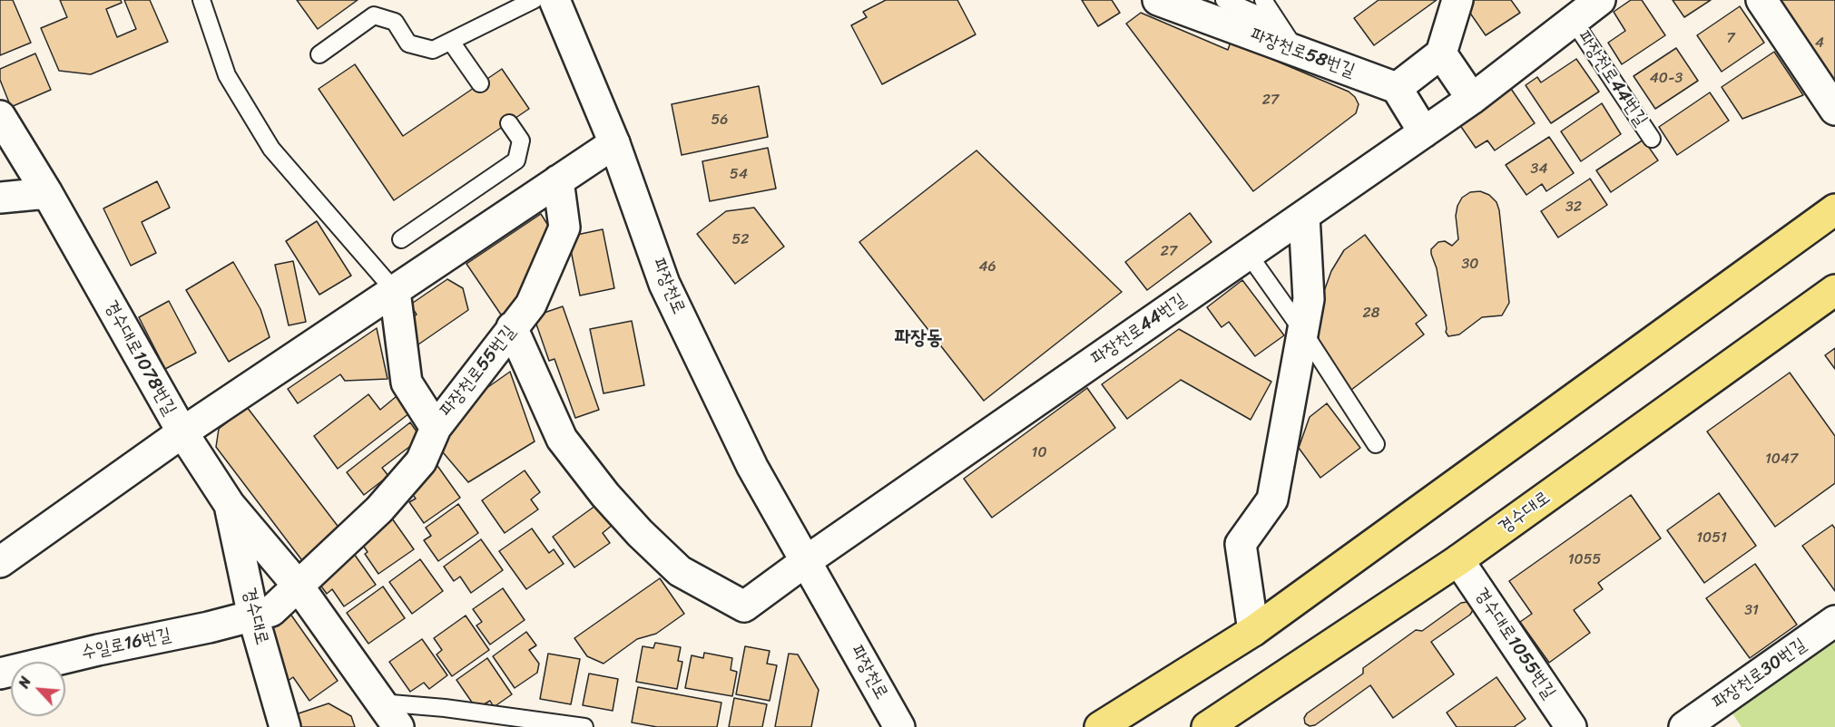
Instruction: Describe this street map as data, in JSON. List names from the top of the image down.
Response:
{
  "streets": {
    "main road": ["경수대로"],
    "street": [
      "파장천로58번길",
      "파장천로44번길",
      "파장천로",
      "경수대로1078번길",
      "파장천로55번길",
      "경수대로1055번길",
      "수일로16번길",
      "파장천로30번길"
    ]
  },
  "crossings": [
    ["파장천로44번길", "파장천로"],
    ["경수대로1078번길", "경수대로"],
    ["경수대로1078번길", "수일로16번길"],
    ["경수대로", "경수대로1055번길"],
    ["경수대로", "수일로16번길"]
  ],
  "districts": ["파장동"],
  "house_numbers": [
    "7",
    "4",
    "40-3",
    "27",
    "56",
    "34",
    "54",
    "32",
    "52",
    "27",
    "30",
    "46",
    "28",
    "10",
    "1047",
    "1051",
    "1055",
    "31"
  ],
  "north": "top left"
}
